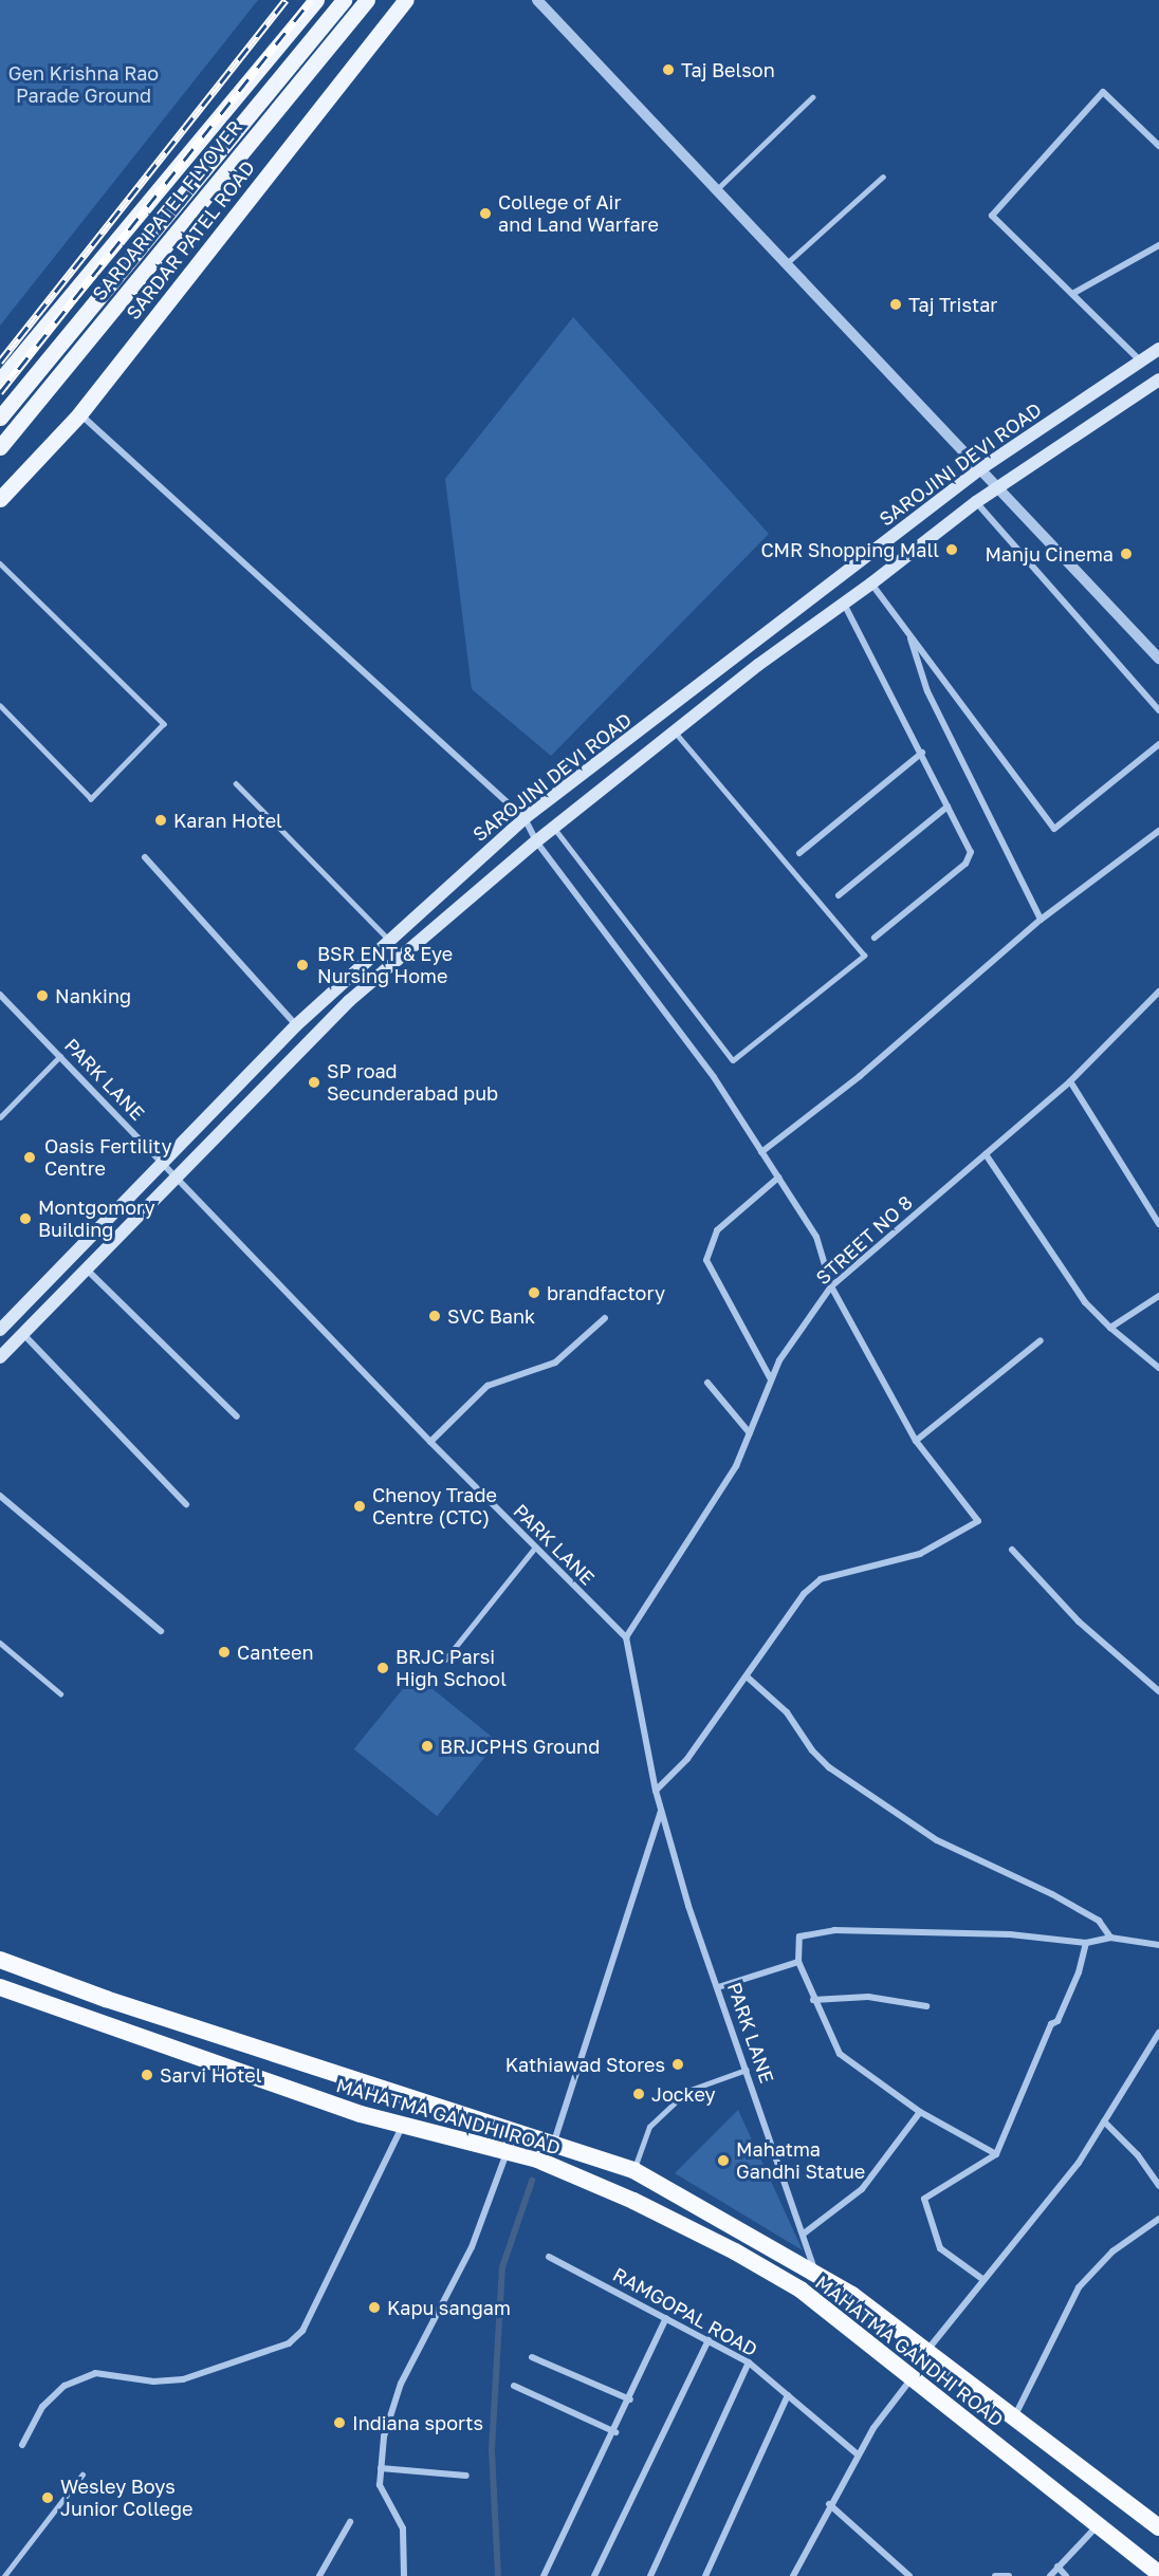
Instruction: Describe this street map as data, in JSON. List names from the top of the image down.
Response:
{
  "streets": {
    "highway": ["MAHATMA GANDHI ROAD"],
    "main road": ["SARDAR PATEL FLYOVER", "SARDAR PATEL ROAD", "SAROJINI DEVI ROAD"],
    "street": ["PARK LANE", "STREET NO 8", "RAMGOPAL ROAD"]
  },
  "crossings": [
    ["SAROJINI DEVI ROAD", "PARK LANE"],
    ["PARK LANE", "STREET NO 8"],
    ["PARK LANE", "MAHATMA GANDHI ROAD"]
  ],
  "parks": ["Gen Krishna Rao Parade Ground"],
  "places": [
    "Taj Belson",
    "College of Air and Land Warfare",
    "Taj Tristar",
    "CMR Shopping Mall",
    "Manju Cinema",
    "Karan Hotel",
    "BSR ENT & Eye Nursing Home",
    "Nanking",
    "SP road Secunderabad pub",
    "Oasis Fertility Centre",
    "Montgomory Building",
    "brandfactory",
    "SVC Bank",
    "Chenoy Trade Centre (CTC)",
    "Canteen",
    "BRJC Parsi High School",
    "BRJCPHS Ground",
    "Kathiawad Stores",
    "Sarvi Hotel",
    "Jockey",
    "Mahatma Gandhi Statue",
    "Kapu sangam",
    "Indiana sports",
    "Wesley Boys Junior College"
  ]
}
